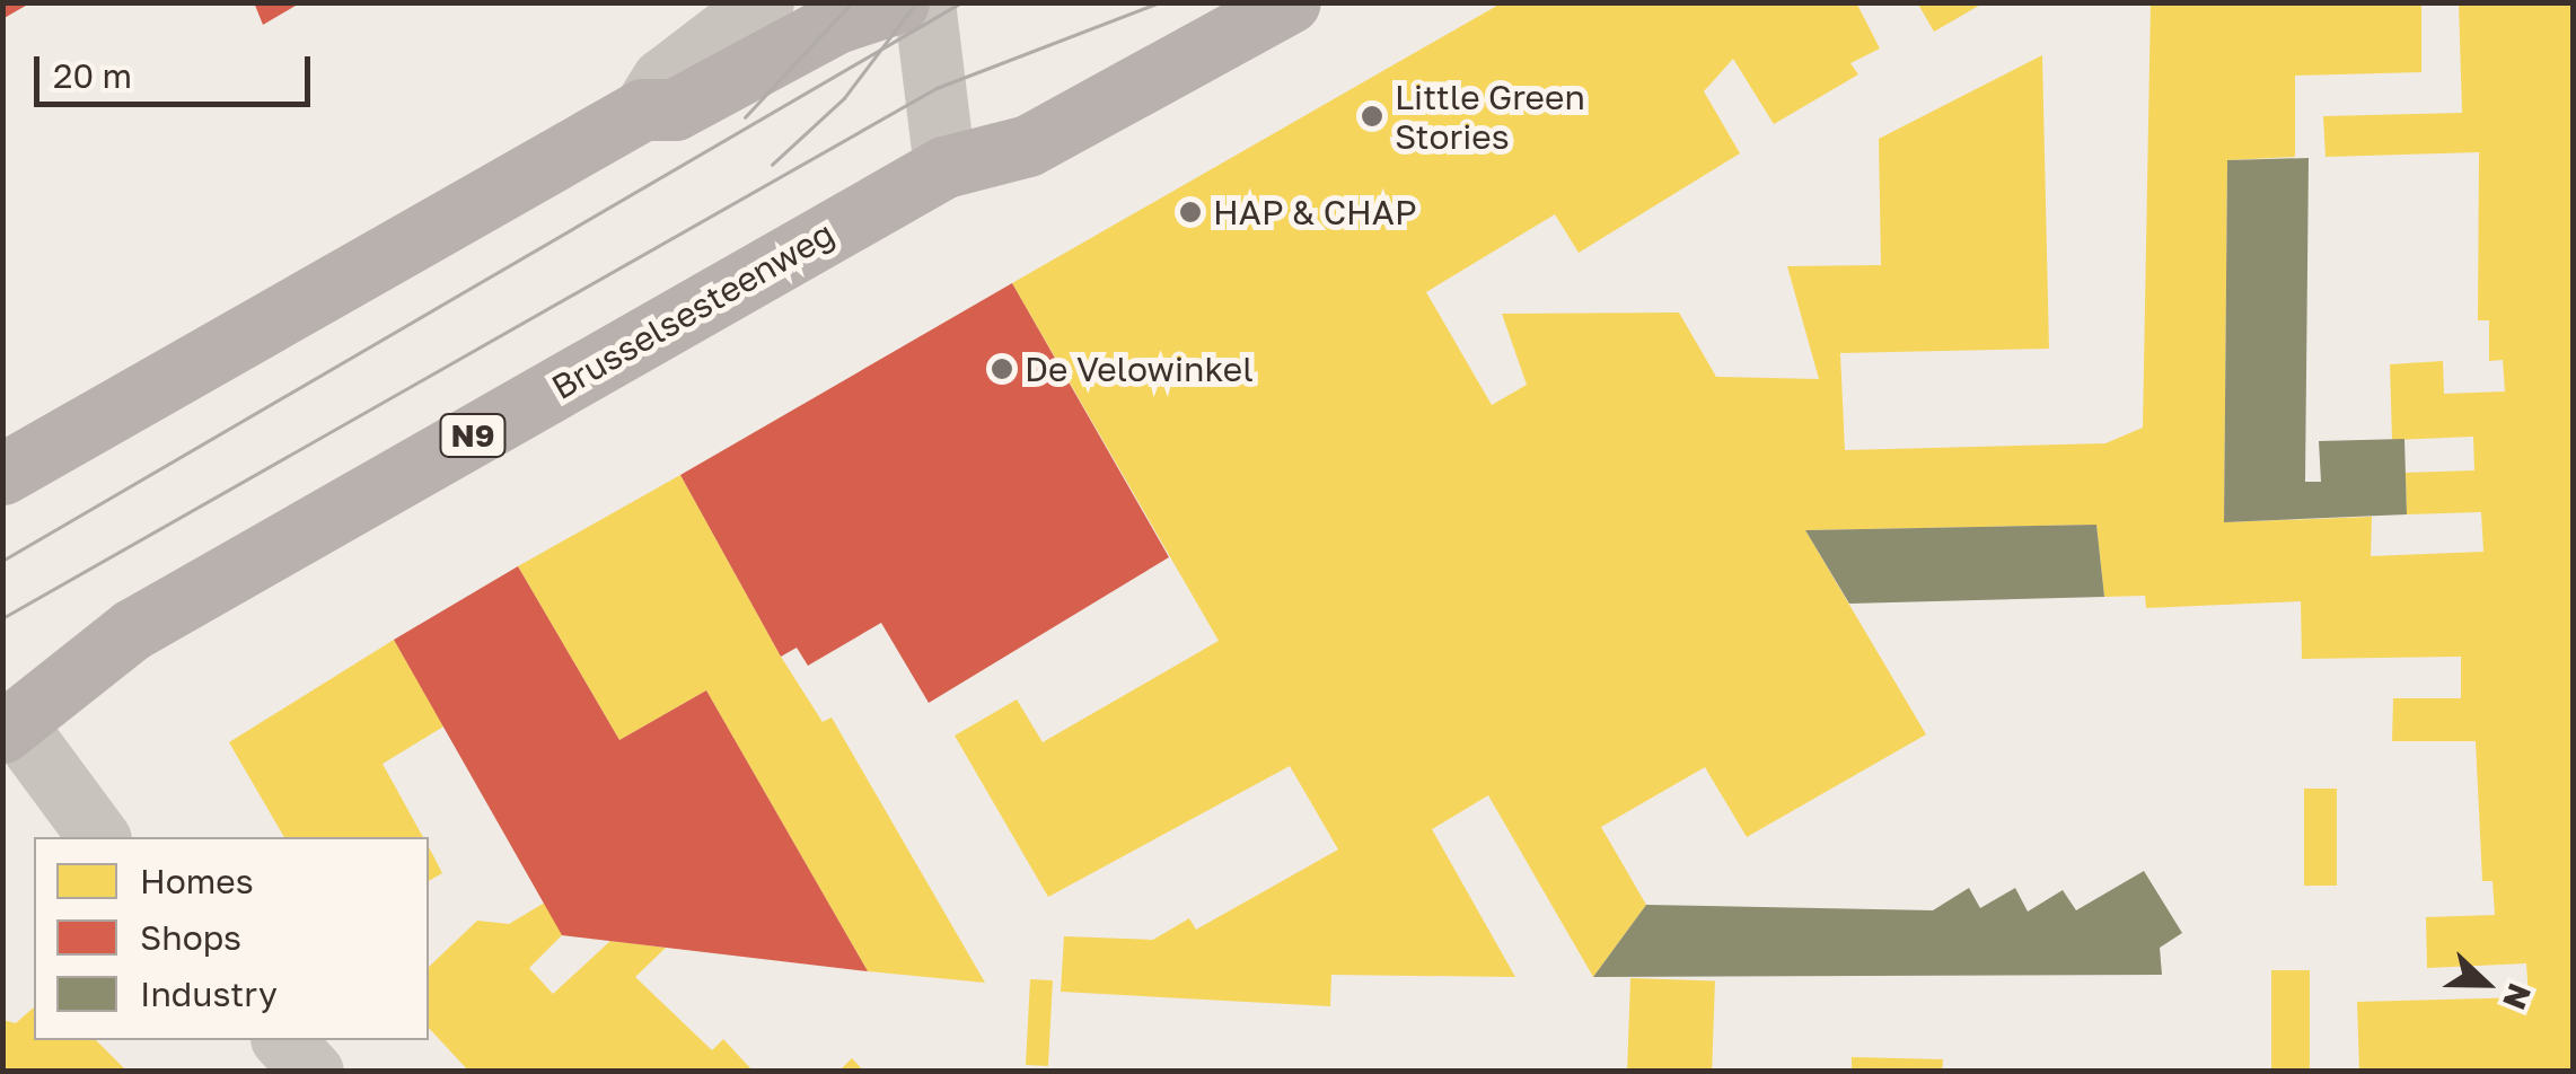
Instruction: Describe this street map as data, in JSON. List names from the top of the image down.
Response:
{
  "streets": {
    "main road": ["Brusselsesteenweg", "N9"]
  },
  "places": ["Little Green Stories", "HAP & CHAP", "De Velowinkel"],
  "legend": ["Homes", "Shops", "Industry"],
  "scale_bar": "20 m",
  "north": "right"
}
